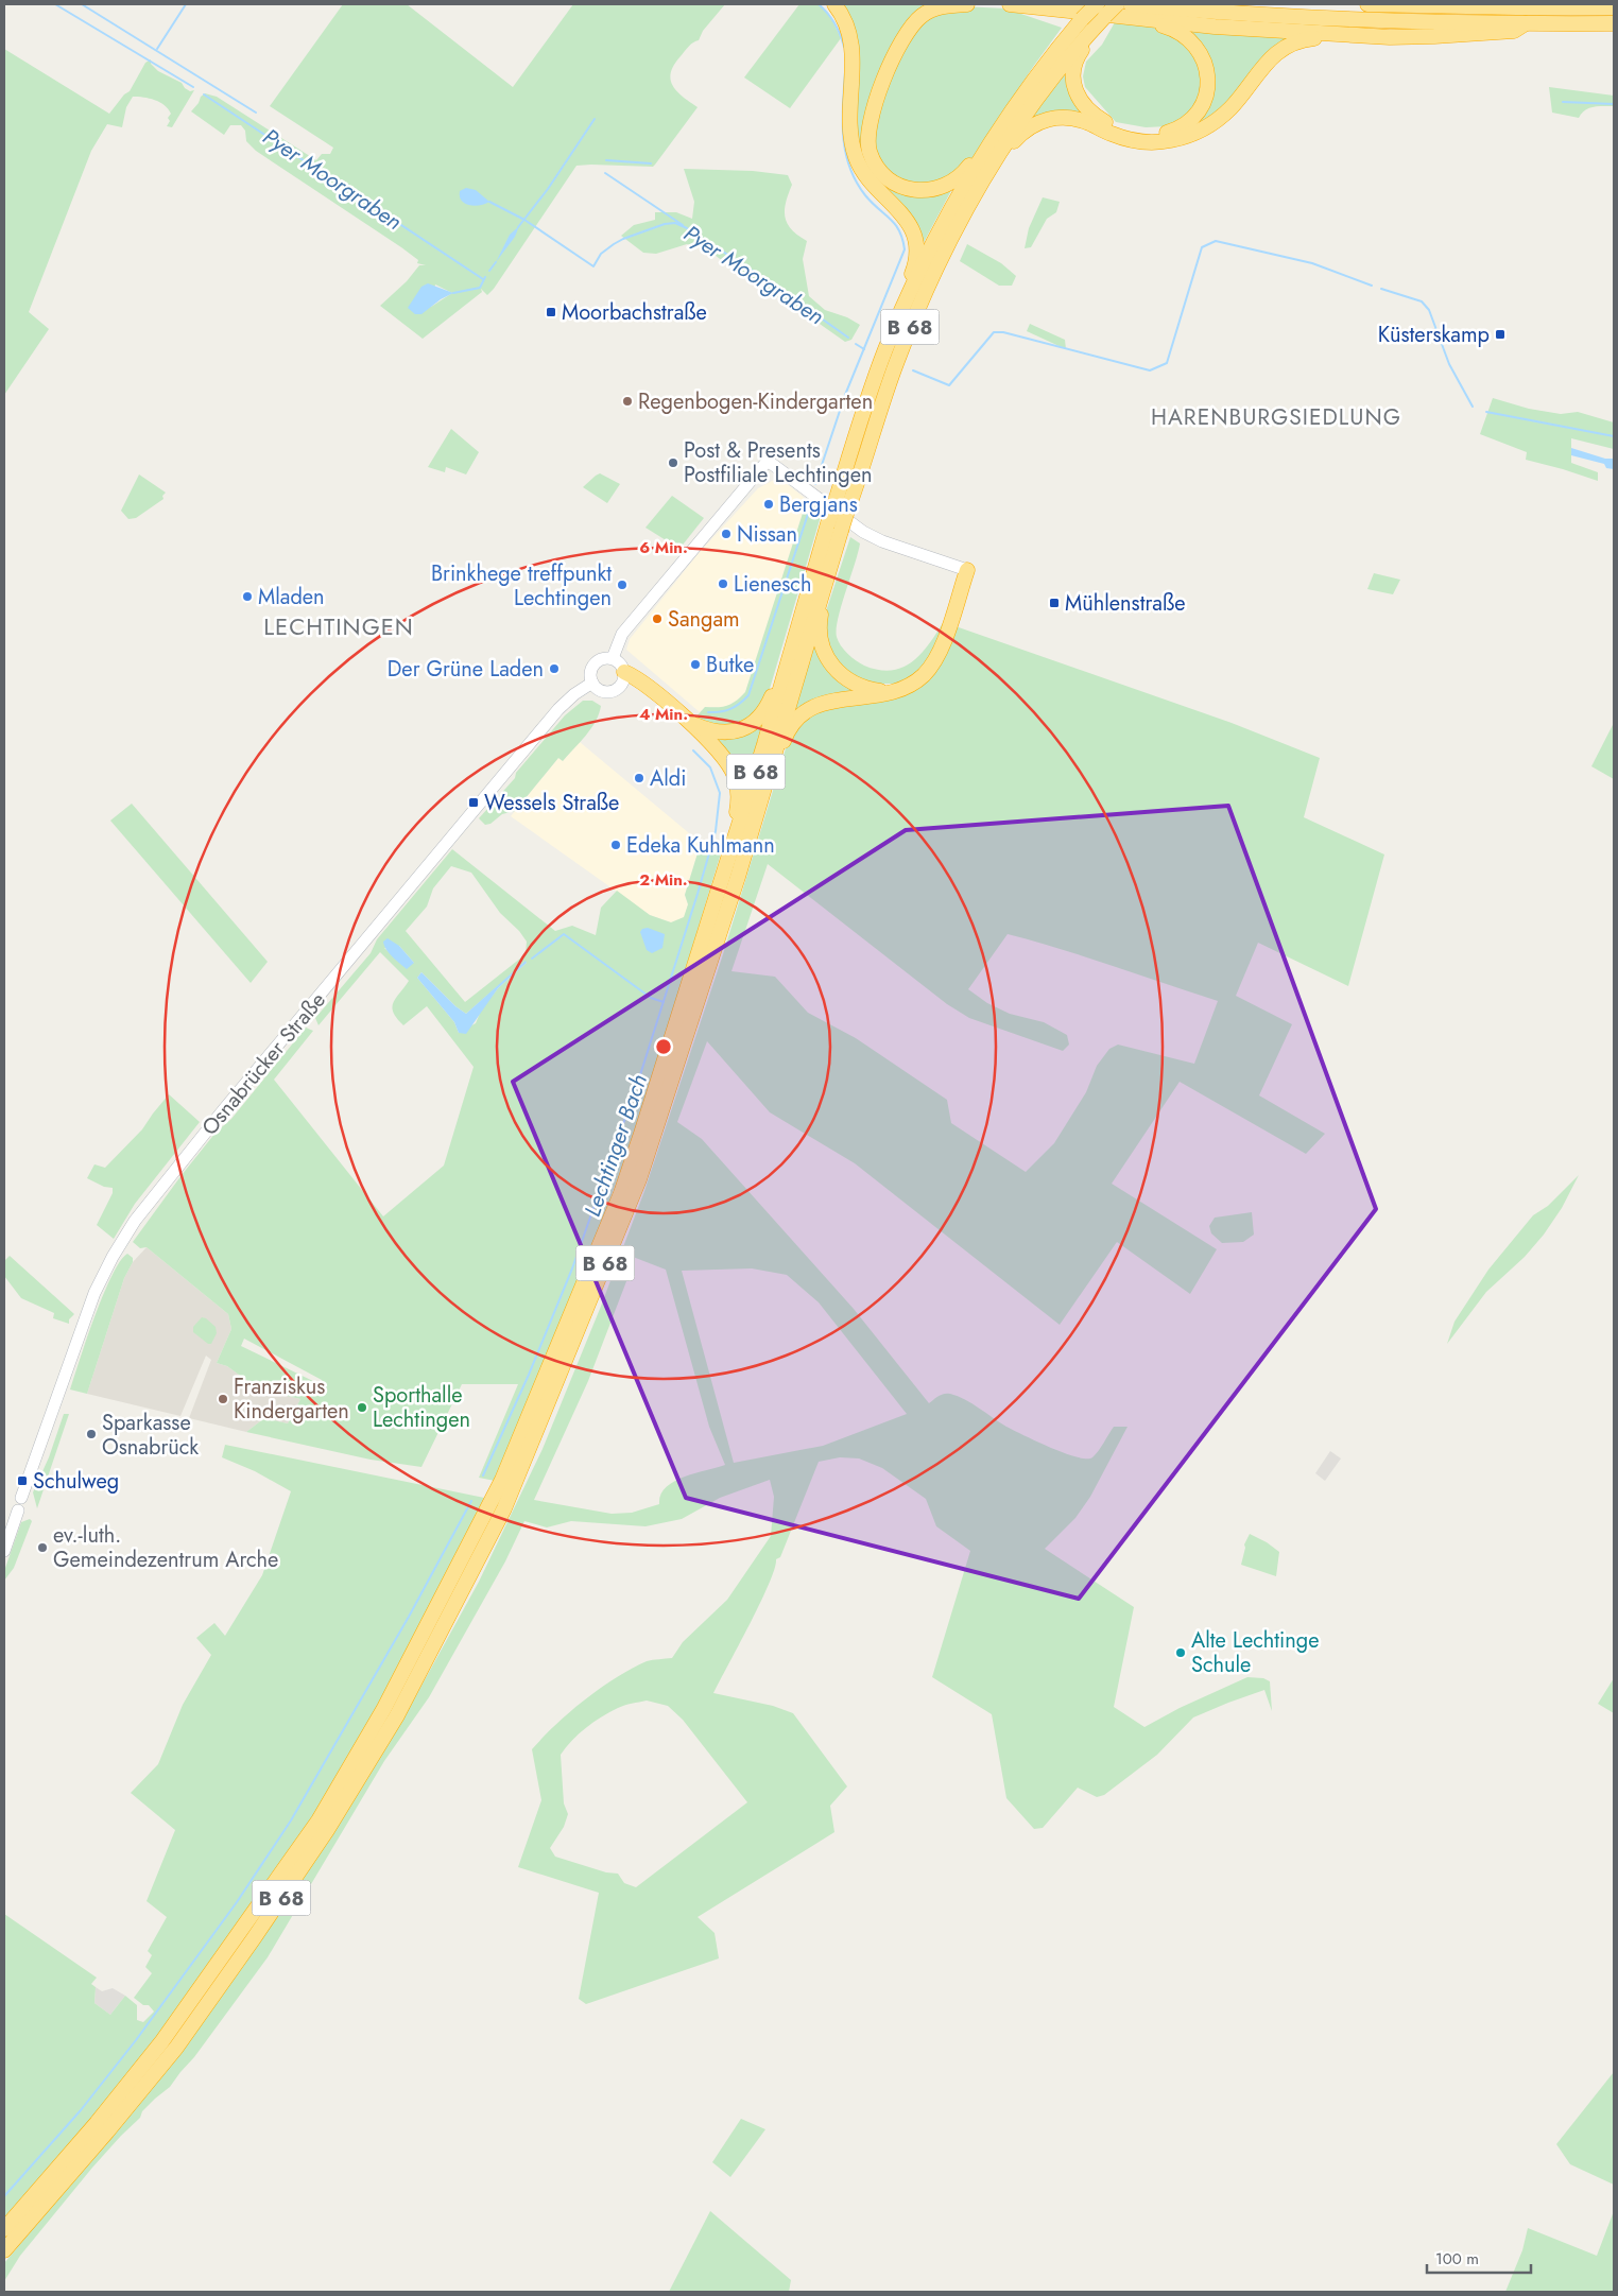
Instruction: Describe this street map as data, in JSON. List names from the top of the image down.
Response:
{
  "streets": {
    "highway": ["B 68"],
    "street": ["Osnabrücker Straße"]
  },
  "districts": ["HARENBURGSIEDLUNG", "LECHTINGEN"],
  "water": ["Pyer Moorgraben", "Lechtinger Bach"],
  "places": {
    "transit": [
      "Moorbachstraße",
      "Küsterskamp",
      "Mühlenstraße",
      "Wessels Straße",
      "Schulweg"
    ],
    "other": [
      "Regenbogen-Kindergarten",
      "Post & Presents Postfiliale Lechtingen",
      "Bergjans",
      "Nissan",
      "Lienesch",
      "Brinkhege treffpunkt Lechtingen",
      "Mladen",
      "Sangam",
      "Butke",
      "Der Grüne Laden",
      "Aldi",
      "Edeka Kuhlmann",
      "Franziskus Kindergarten",
      "Sporthalle Lechtingen",
      "Sparkasse Osnabrück",
      "ev.-luth. Gemeindezentrum Arche",
      "Alte Lechtinge Schule"
    ]
  },
  "scale_bar": "100 m",
  "rings": ["6 Min.", "4 Min.", "2 Min."]
}
